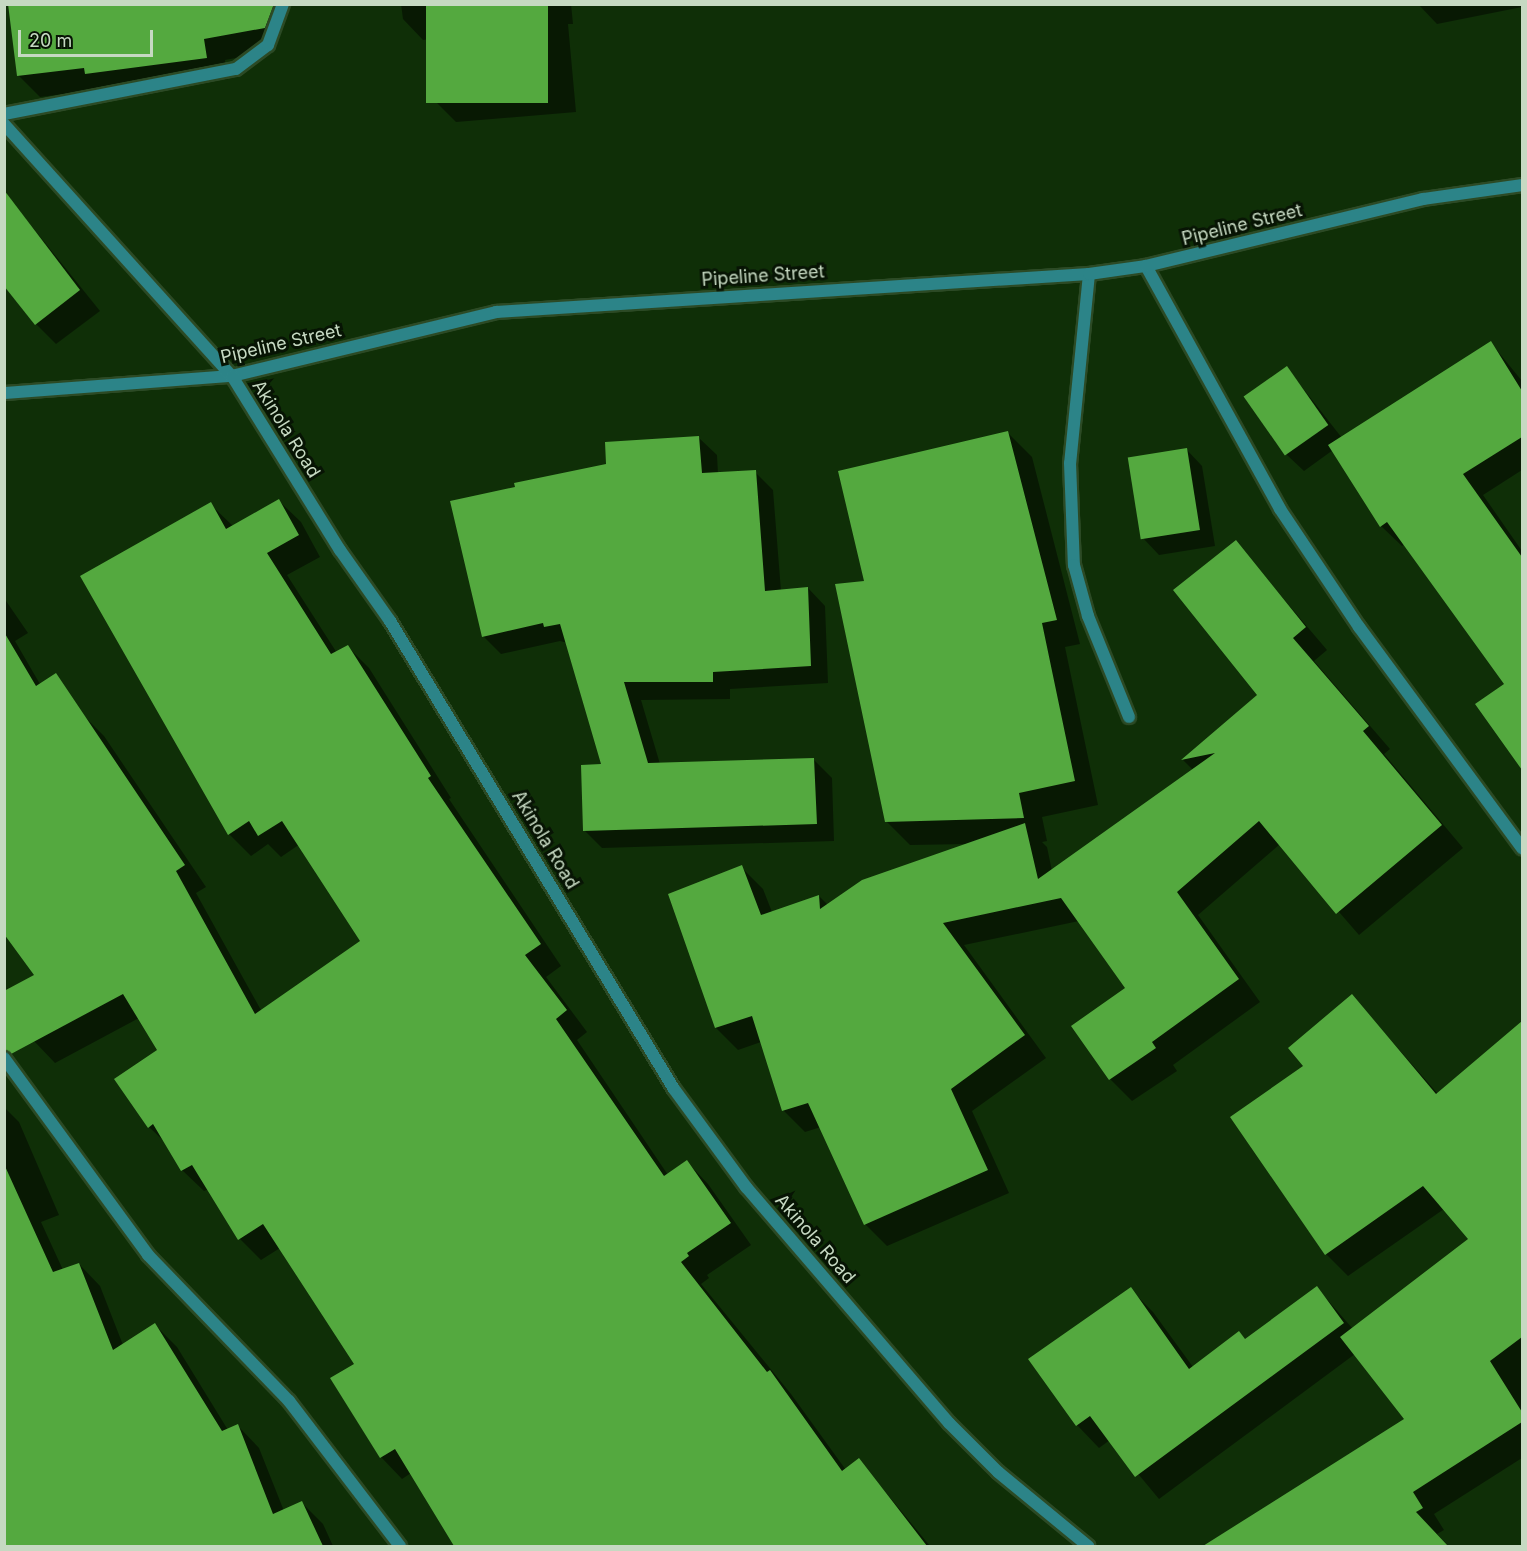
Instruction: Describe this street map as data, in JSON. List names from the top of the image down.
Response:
{
  "streets": {
    "street": ["Pipeline Street", "Akinola Road"]
  },
  "crossings": [
    ["Pipeline Street", "Akinola Road"]
  ],
  "scale_bar": "20 m"
}
